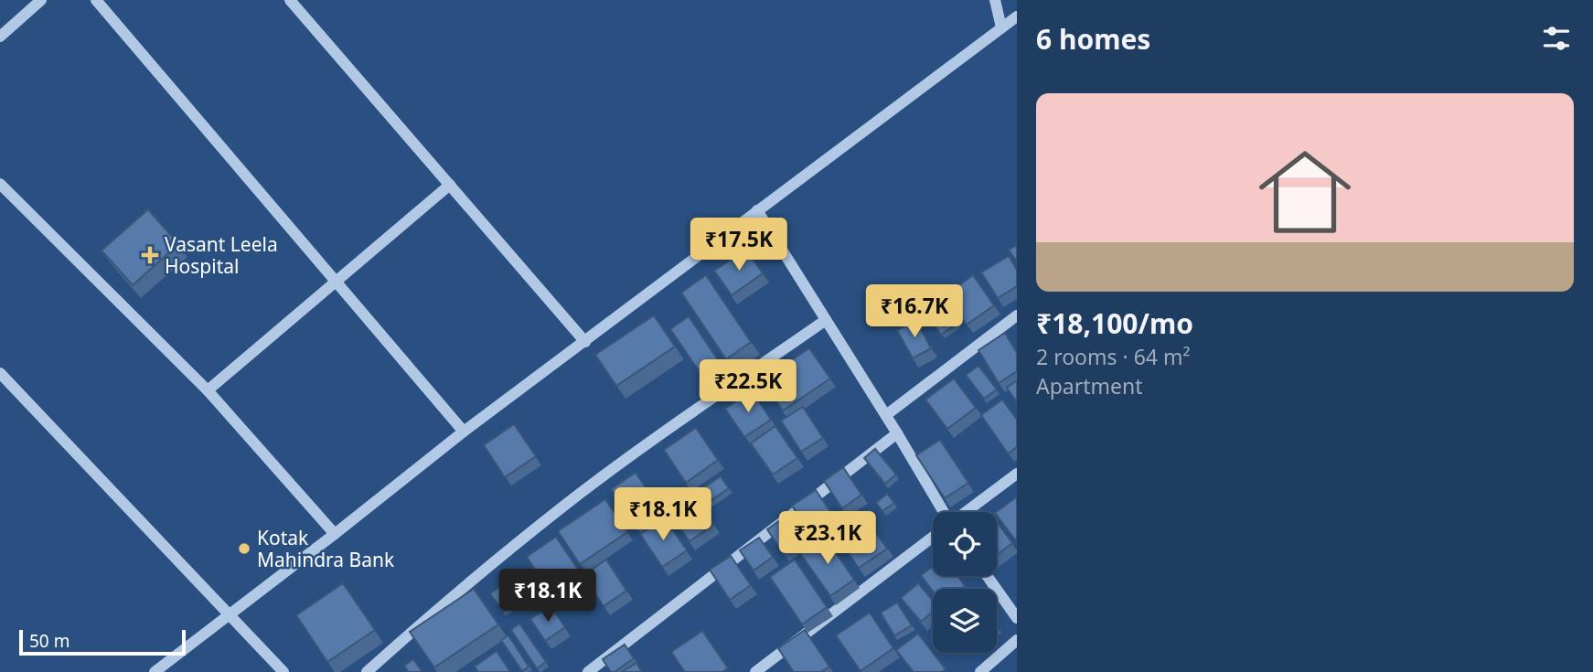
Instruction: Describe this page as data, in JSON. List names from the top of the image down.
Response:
{
  "places": {
    "health": ["Vasant Leela Hospital"],
    "other": ["Kotak Mahindra Bank"]
  },
  "scale_bar": "50 m",
  "page": {
    "heading": "6 homes",
    "list": [
      {
        "name": "₹18,100/mo",
        "note": "2 rooms · 64 m² · Apartment"
      }
    ],
    "price": [
      "₹17.5K",
      "₹16.7K",
      "₹22.5K",
      "₹18.1K",
      "₹23.1K",
      "₹18.1K"
    ],
    "scale": "50 m"
  }
}
